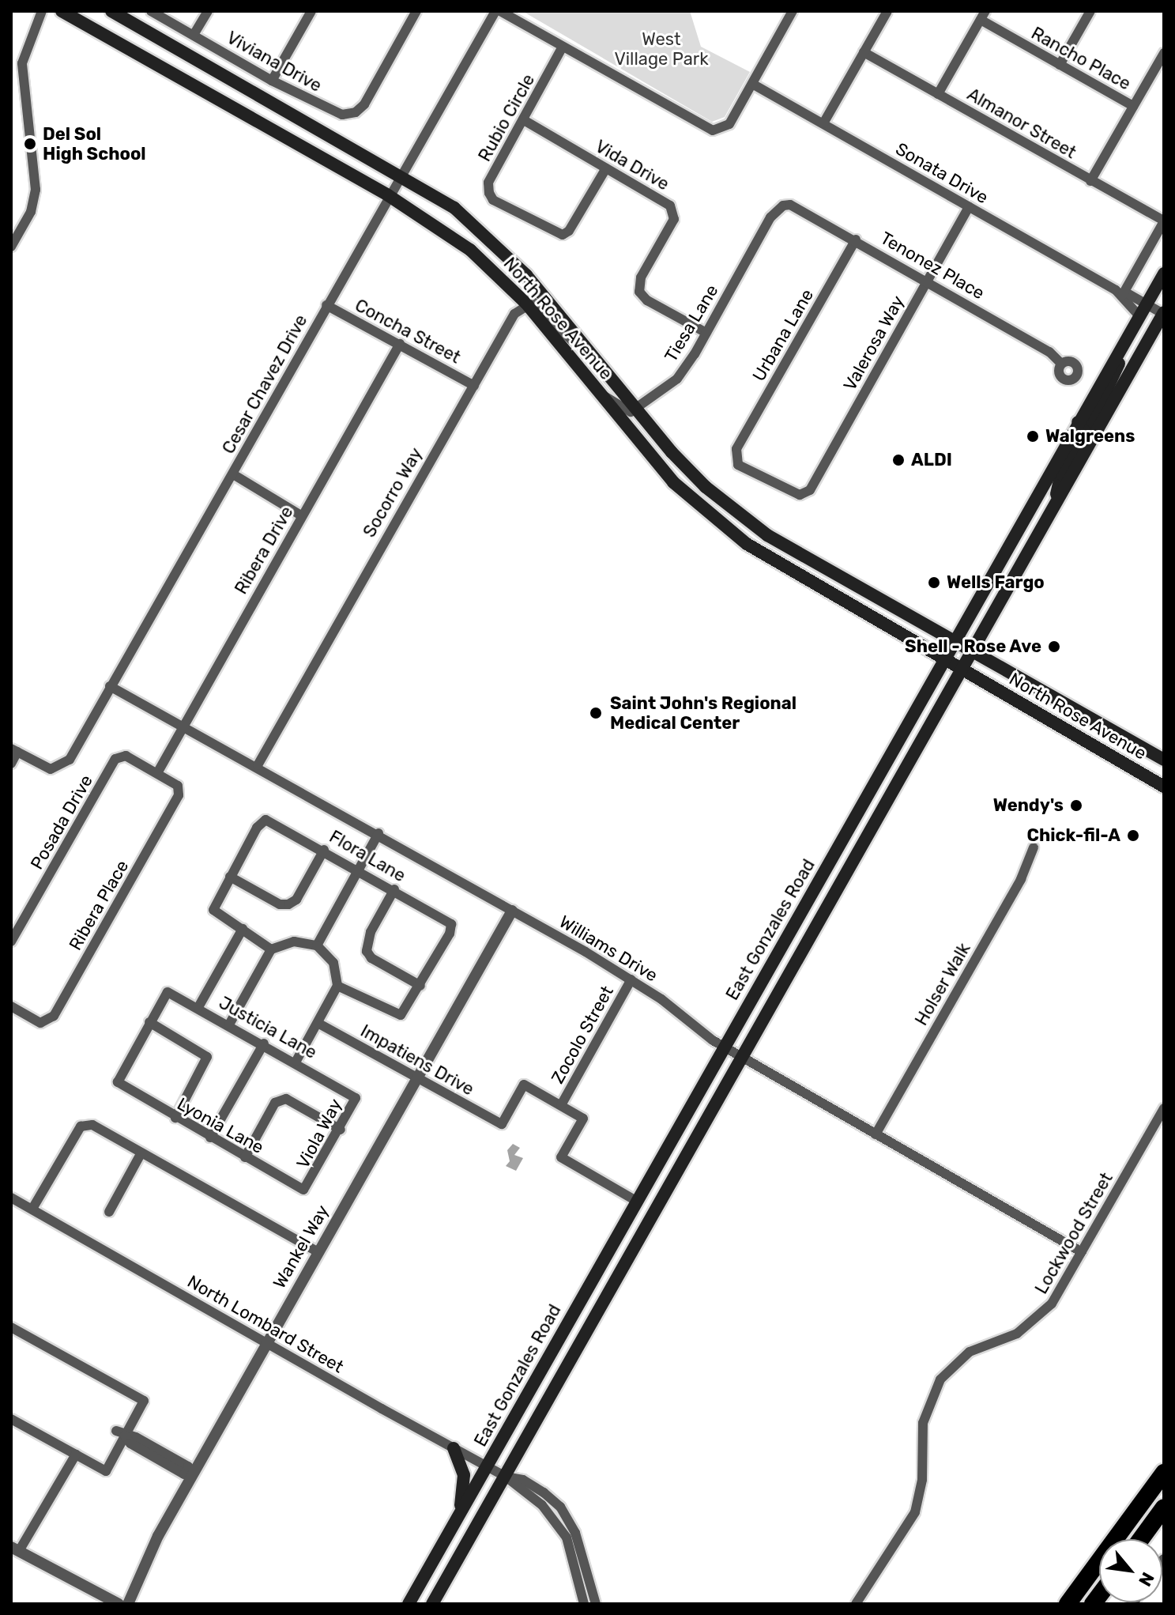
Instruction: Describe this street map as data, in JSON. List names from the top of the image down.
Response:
{
  "streets": {
    "main road": ["North Rose Avenue", "East Gonzales Road"],
    "street": [
      "Rancho Place",
      "Viviana Drive",
      "Rubio Circle",
      "Almanor Street",
      "Vida Drive",
      "Sonata Drive",
      "Tenonez Place",
      "Tiesa Lane",
      "Concha Street",
      "Urbana Lane",
      "Valerosa Way",
      "Cesar Chavez Drive",
      "Socorro Way",
      "Ribera Drive",
      "Posada Drive",
      "Flora Lane",
      "Ribera Place",
      "Williams Drive",
      "Holser Walk",
      "Justicia Lane",
      "Zocolo Street",
      "Impatiens Drive",
      "Lyonia Lane",
      "Viola Way",
      "Lockwood Street",
      "Wankel Way",
      "North Lombard Street"
    ]
  },
  "crossings": [
    ["Rubio Circle", "Vida Drive"],
    ["Vida Drive", "Tiesa Lane"],
    ["Sonata Drive", "Valerosa Way"],
    ["Sonata Drive", "East Gonzales Road"],
    ["Tenonez Place", "Tiesa Lane"],
    ["Tenonez Place", "Urbana Lane"],
    ["Tenonez Place", "Valerosa Way"],
    ["North Rose Avenue", "Tiesa Lane"],
    ["North Rose Avenue", "Cesar Chavez Drive"],
    ["North Rose Avenue", "Socorro Way"],
    ["North Rose Avenue", "East Gonzales Road"],
    ["Concha Street", "Cesar Chavez Drive"],
    ["Concha Street", "Socorro Way"],
    ["Concha Street", "Ribera Drive"],
    ["Urbana Lane", "Valerosa Way"],
    ["Cesar Chavez Drive", "Williams Drive"],
    ["Socorro Way", "Williams Drive"],
    ["Ribera Drive", "Posada Drive"],
    ["Ribera Drive", "Ribera Place"],
    ["Ribera Drive", "Williams Drive"],
    ["Posada Drive", "Ribera Place"],
    ["East Gonzales Road", "Williams Drive"],
    ["East Gonzales Road", "North Lombard Street"],
    ["Williams Drive", "Holser Walk"],
    ["Williams Drive", "Zocolo Street"],
    ["Williams Drive", "Lockwood Street"],
    ["Williams Drive", "Wankel Way"],
    ["Justicia Lane", "Lyonia Lane"],
    ["Justicia Lane", "Viola Way"],
    ["Zocolo Street", "Impatiens Drive"],
    ["Impatiens Drive", "Wankel Way"],
    ["Lyonia Lane", "Viola Way"],
    ["Wankel Way", "North Lombard Street"]
  ],
  "parks": ["West Village Park"],
  "places": [
    "Del Sol High School",
    "Walgreens",
    "ALDI",
    "Wells Fargo",
    "Shell - Rose Ave",
    "Saint John's Regional Medical Center",
    "Wendy's",
    "Chick-fil-A"
  ],
  "north": "bottom right"
}
